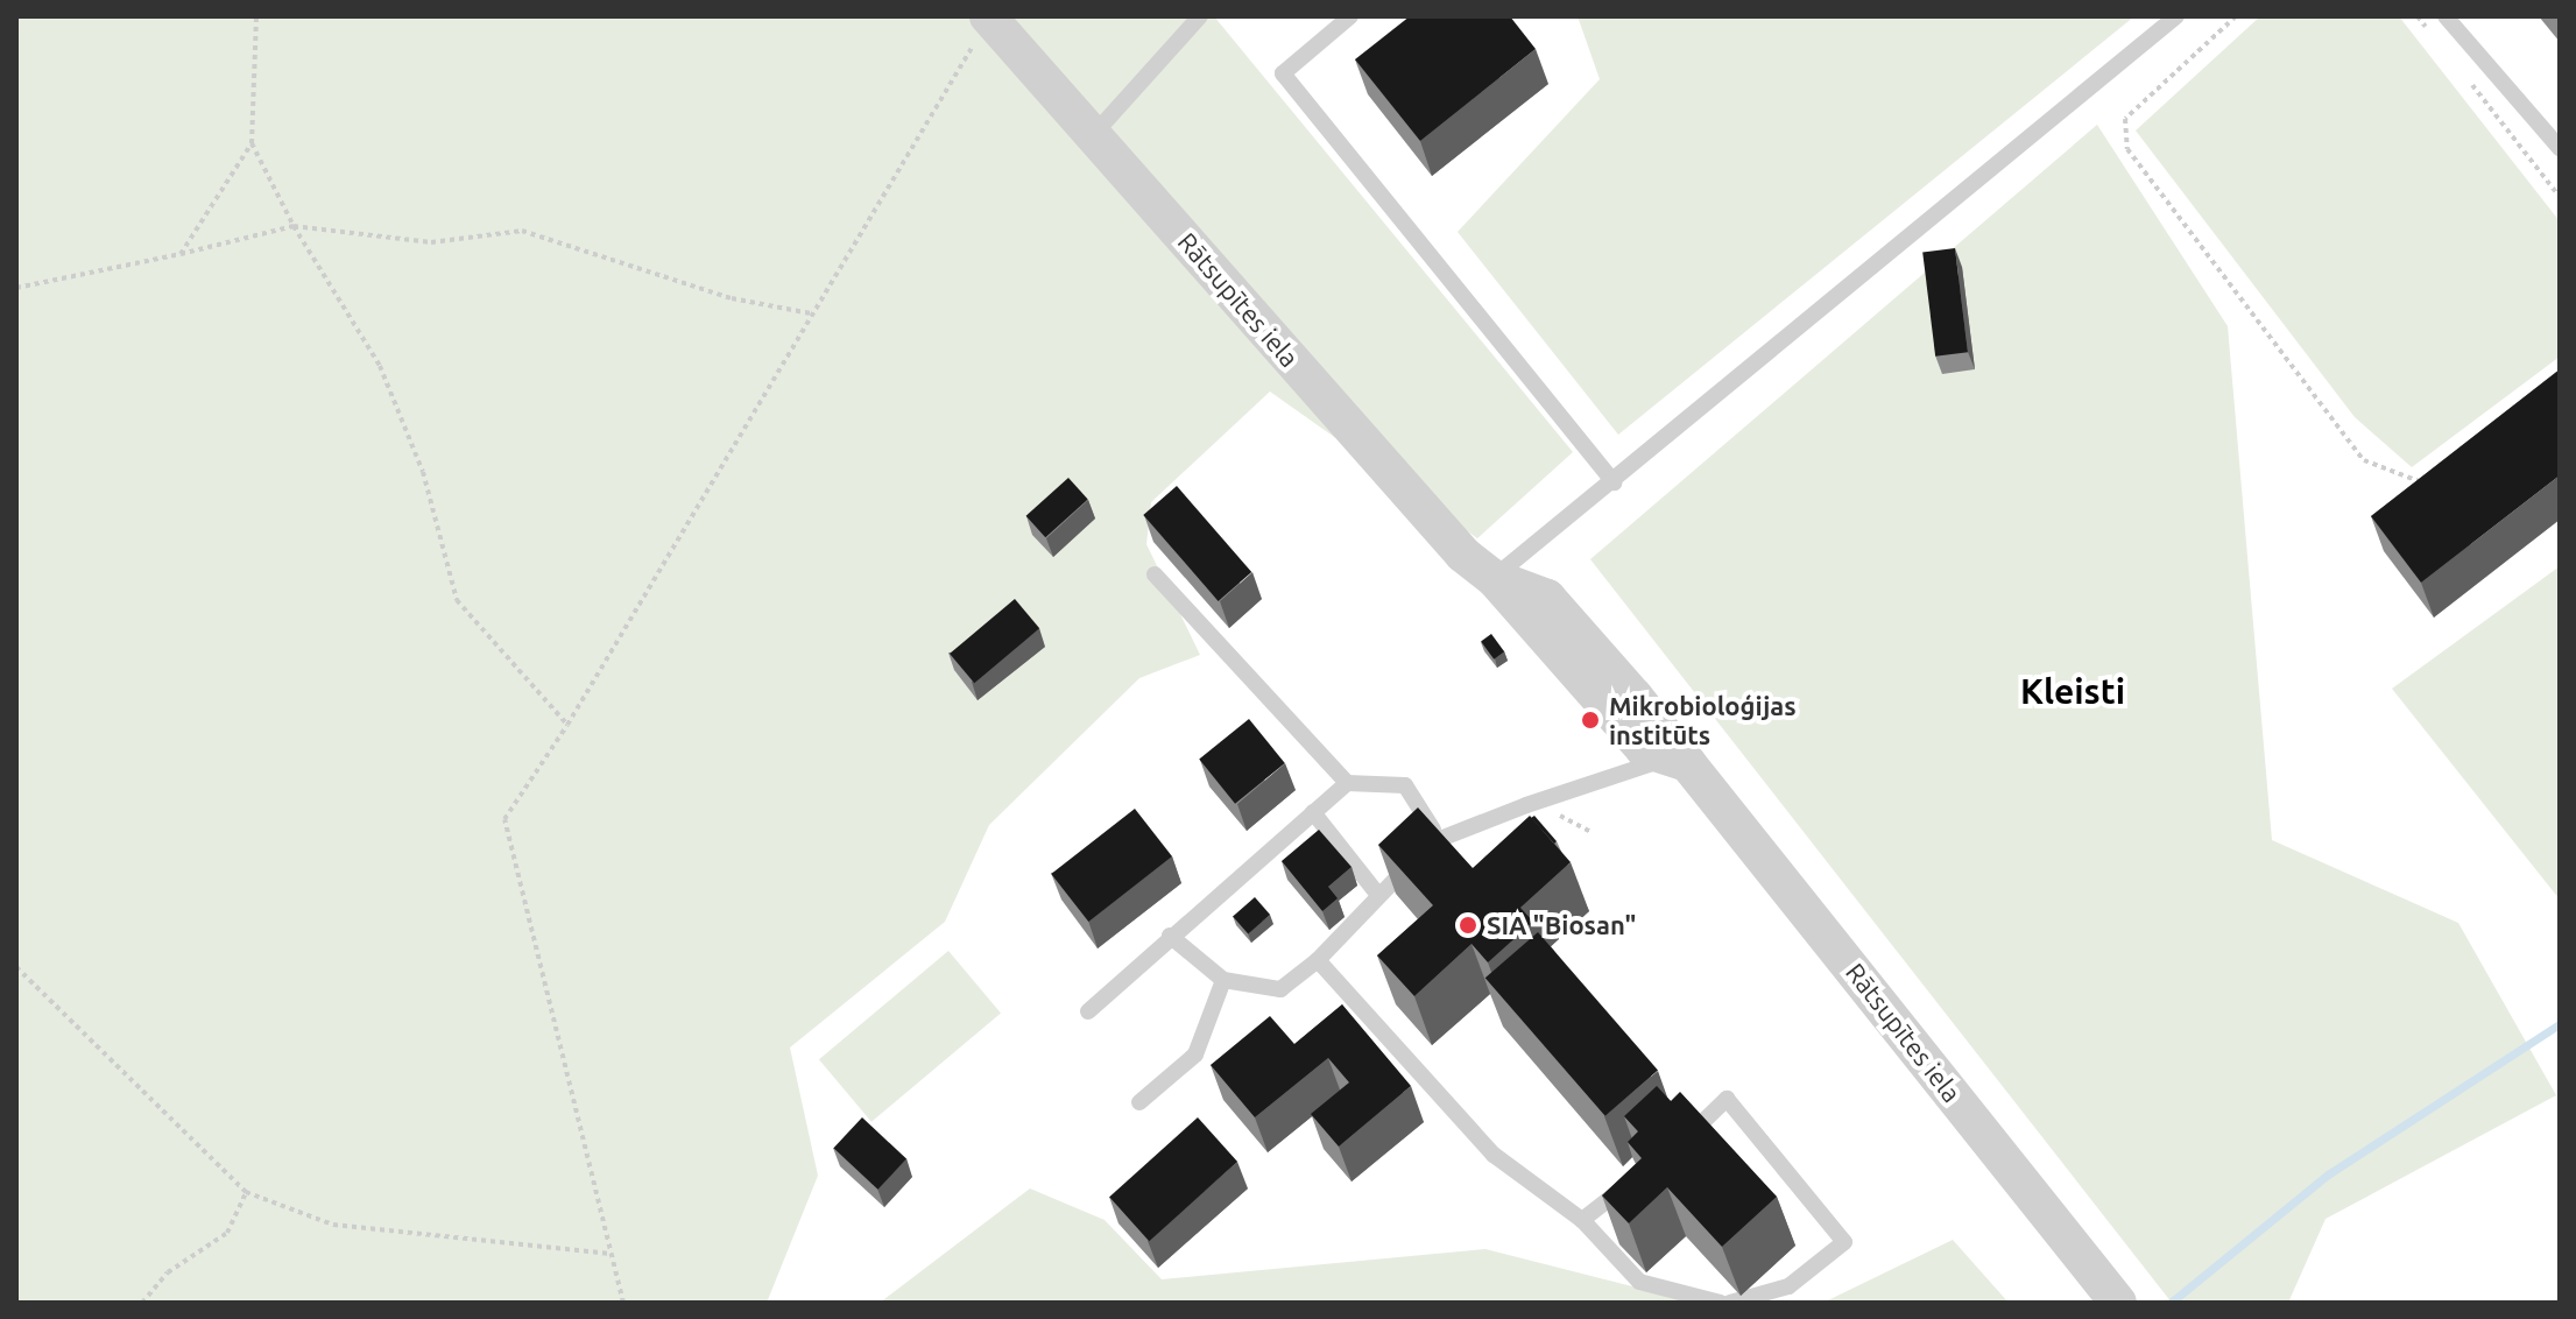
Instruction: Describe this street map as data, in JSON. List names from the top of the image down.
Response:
{
  "streets": {
    "street": ["Rātsupītes iela"]
  },
  "districts": ["Kleisti"],
  "places": ["Mikrobioloģijas institūts", "SIA \"Biosan\""]
}
